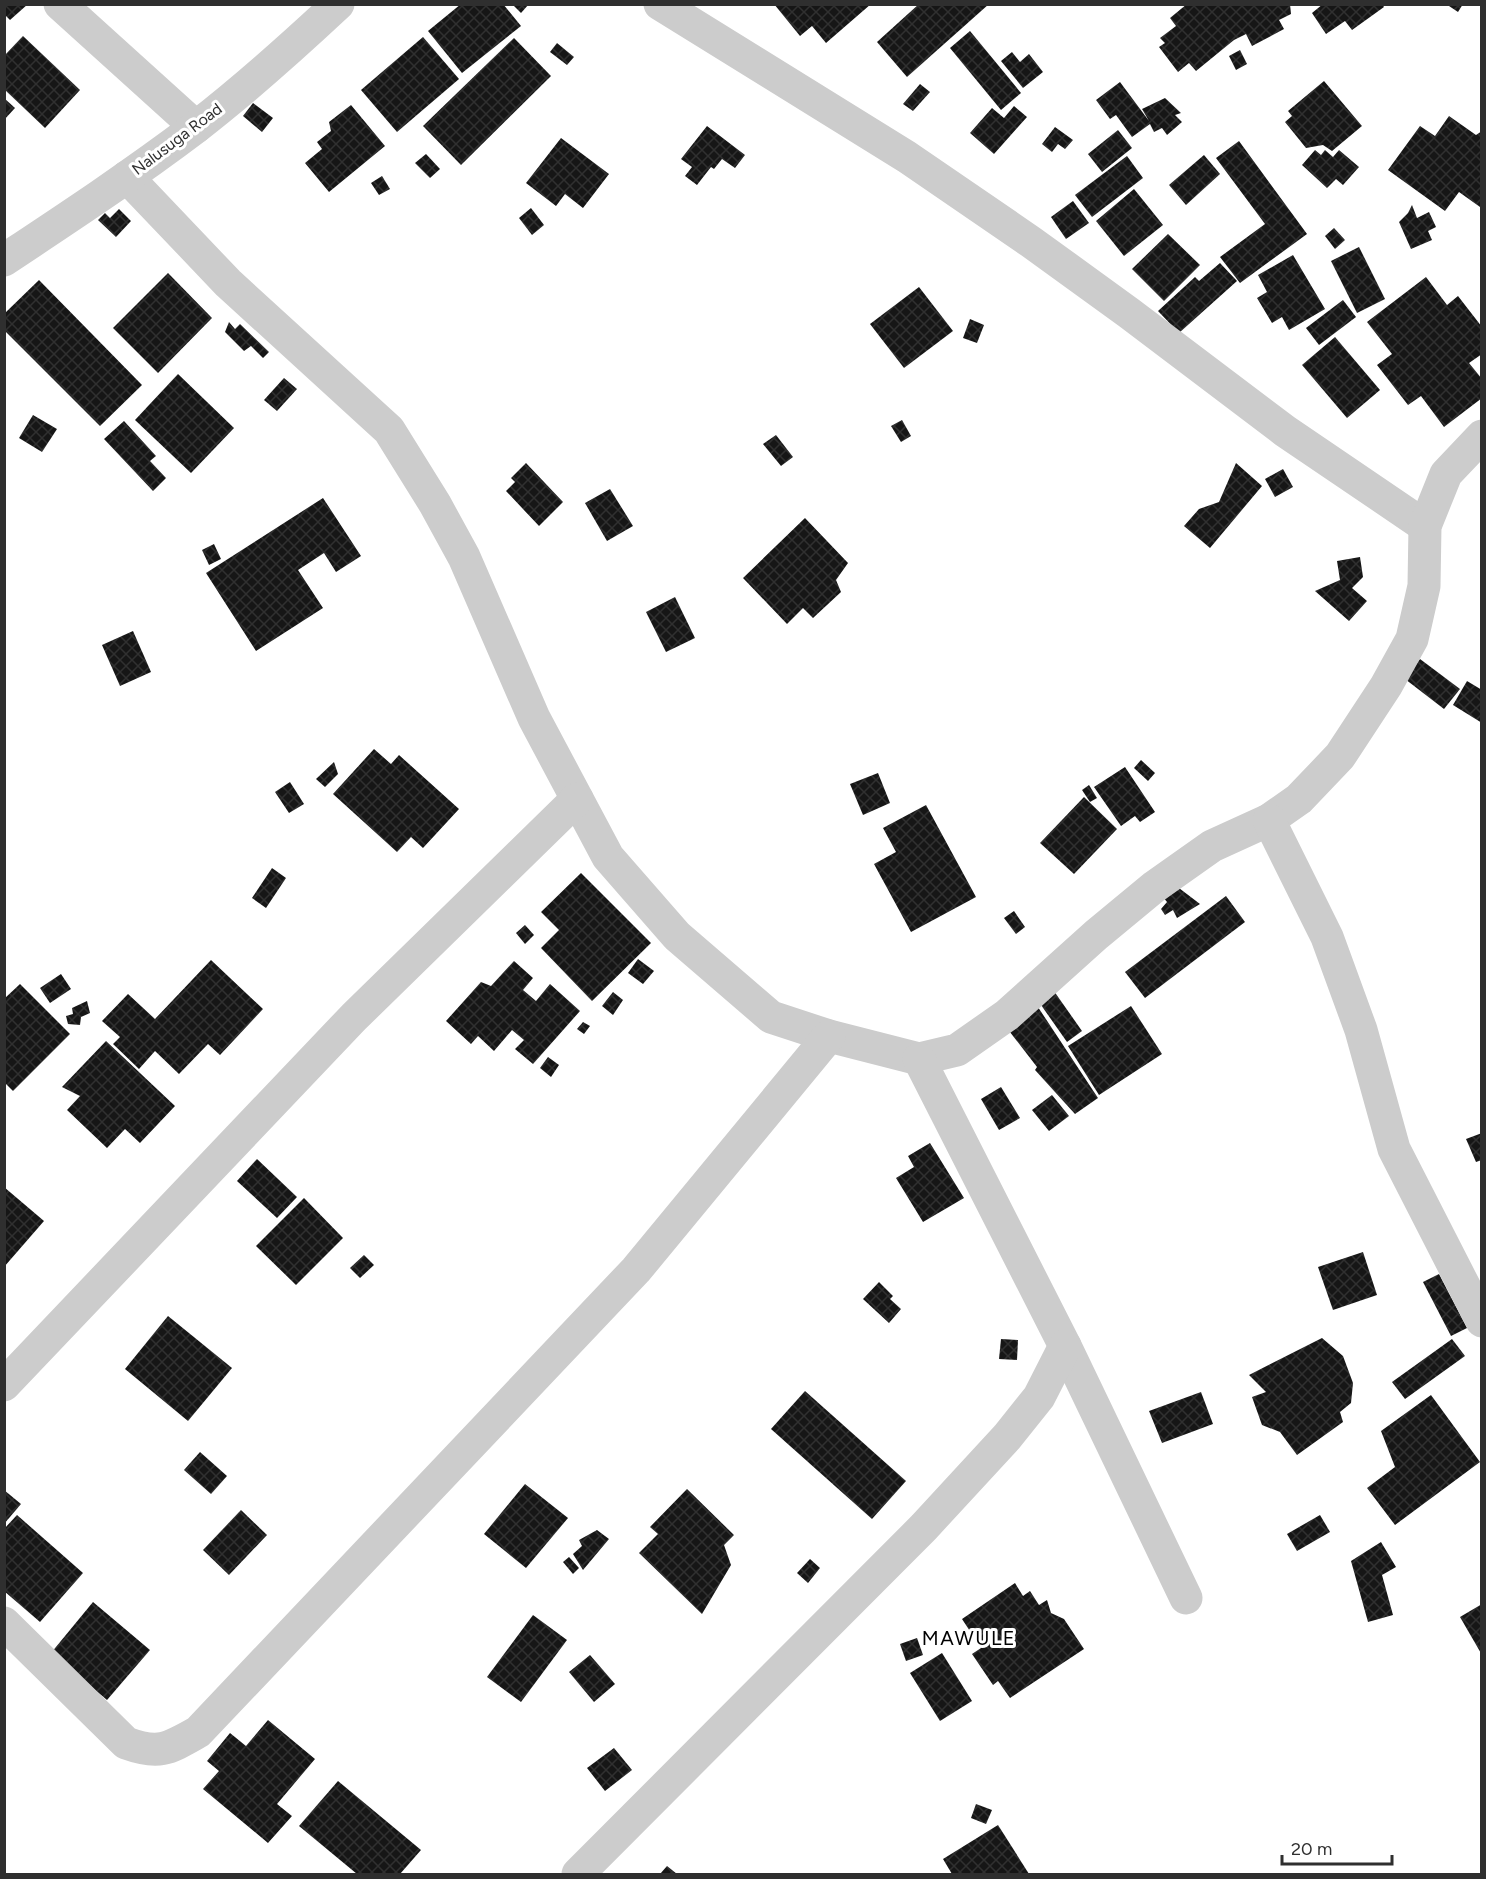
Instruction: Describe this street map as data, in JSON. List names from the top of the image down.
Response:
{
  "streets": {
    "street": ["Nalusuga Road"]
  },
  "districts": ["MAWULE"],
  "scale_bar": "20 m"
}
